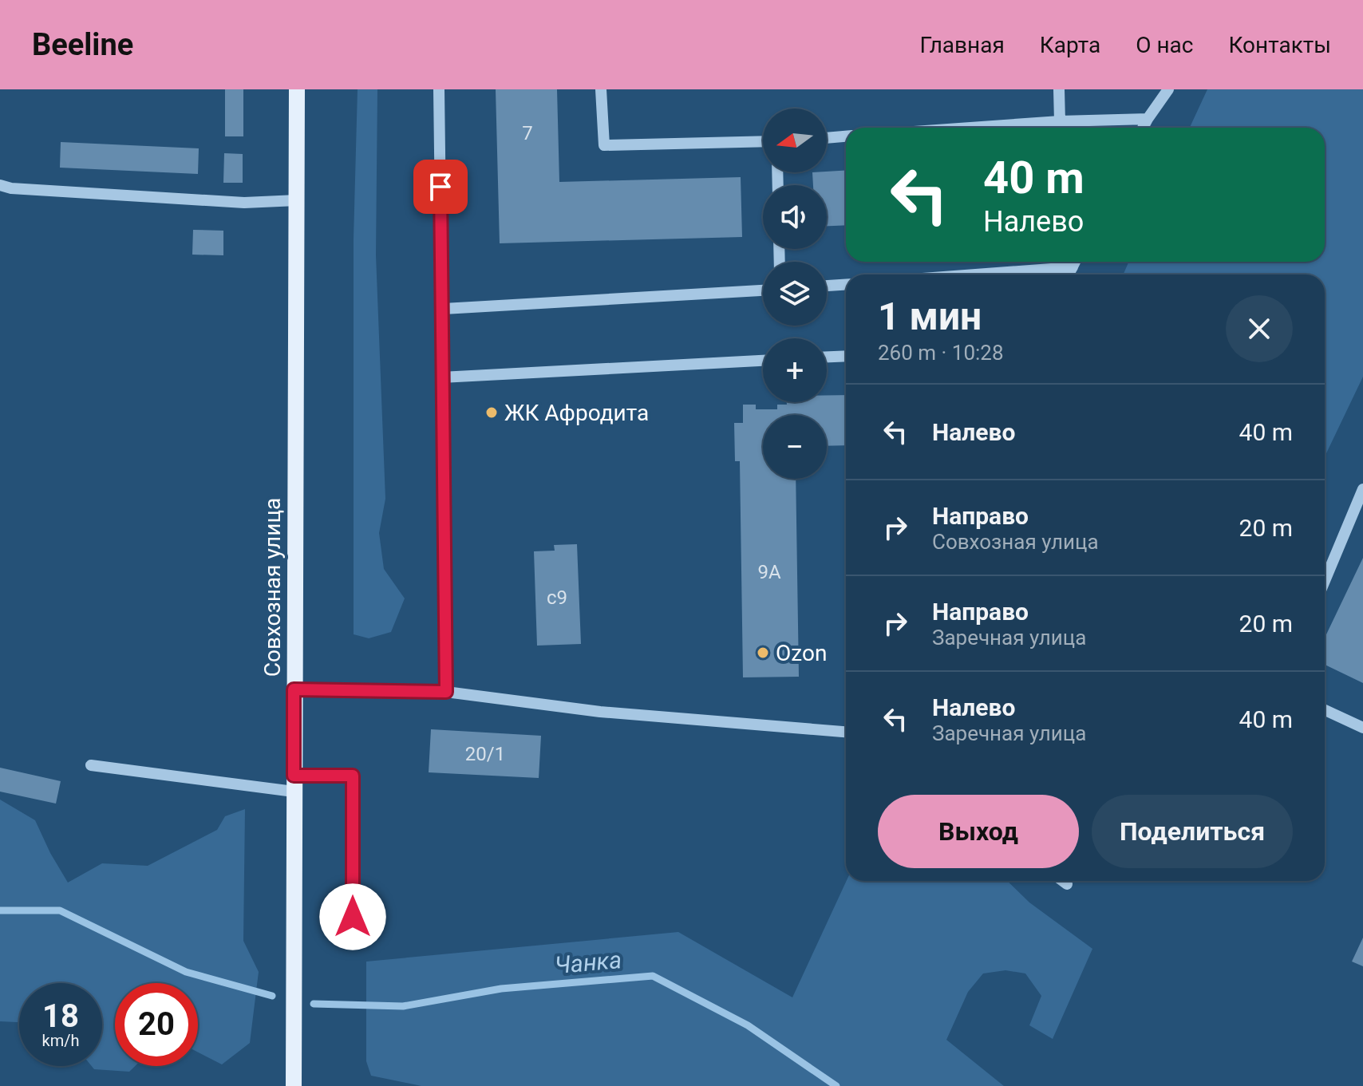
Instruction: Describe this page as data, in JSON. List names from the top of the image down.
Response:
{
  "streets": {
    "main road": ["Совхозная улица"]
  },
  "water": ["Чанка"],
  "places": ["ЖК Афродита", "Ozon"],
  "house_numbers": [
    "7",
    "9А",
    "с9",
    "20/1"
  ],
  "north": "left",
  "page": {
    "header": "Beeline",
    "nav": [
      "Главная",
      "Карта",
      "О нас",
      "Контакты"
    ],
    "map_buttons": ["+", "−"],
    "turn": ["40 m", "Налево"],
    "heading": ["1 мин", "260 m · 10:28"],
    "list": [
      {
        "name": "Налево",
        "value": "40 m"
      },
      {
        "name": "Направо",
        "note": "Совхозная улица",
        "value": "20 m"
      },
      {
        "name": "Направо",
        "note": "Заречная улица",
        "value": "20 m"
      },
      {
        "name": "Налево",
        "note": "Заречная улица",
        "value": "40 m"
      }
    ],
    "buttons": ["Выход", "Поделиться"],
    "speed": "18 km/h",
    "limit": "20"
  }
}
